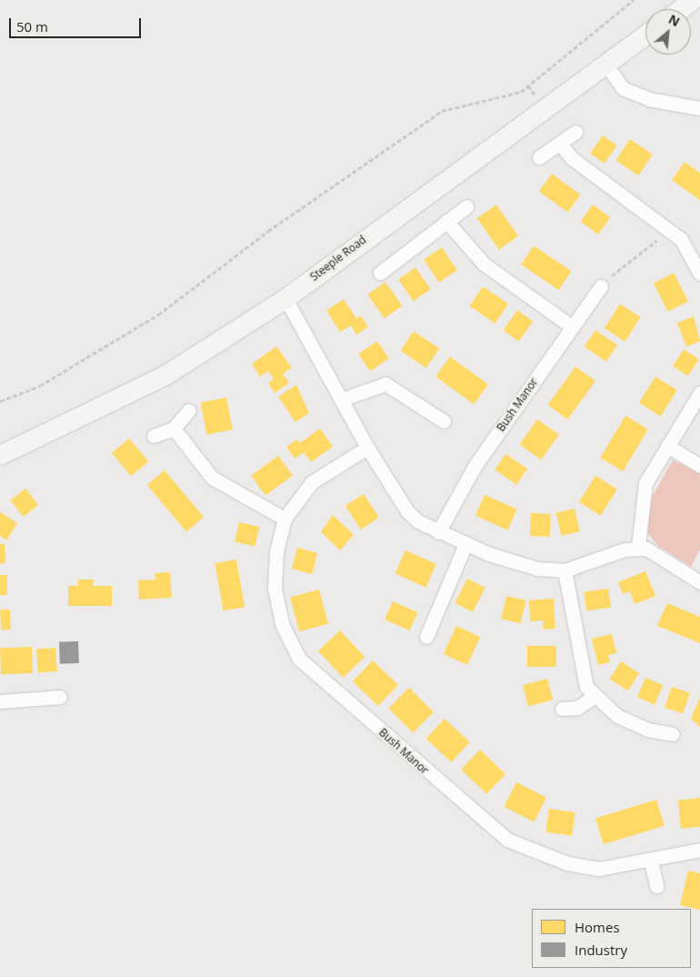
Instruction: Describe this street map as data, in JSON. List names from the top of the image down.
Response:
{
  "streets": {
    "main road": ["Steeple Road"],
    "street": ["Bush Manor"]
  },
  "legend": ["Homes", "Industry"],
  "scale_bar": "50 m",
  "north": "top right"
}
